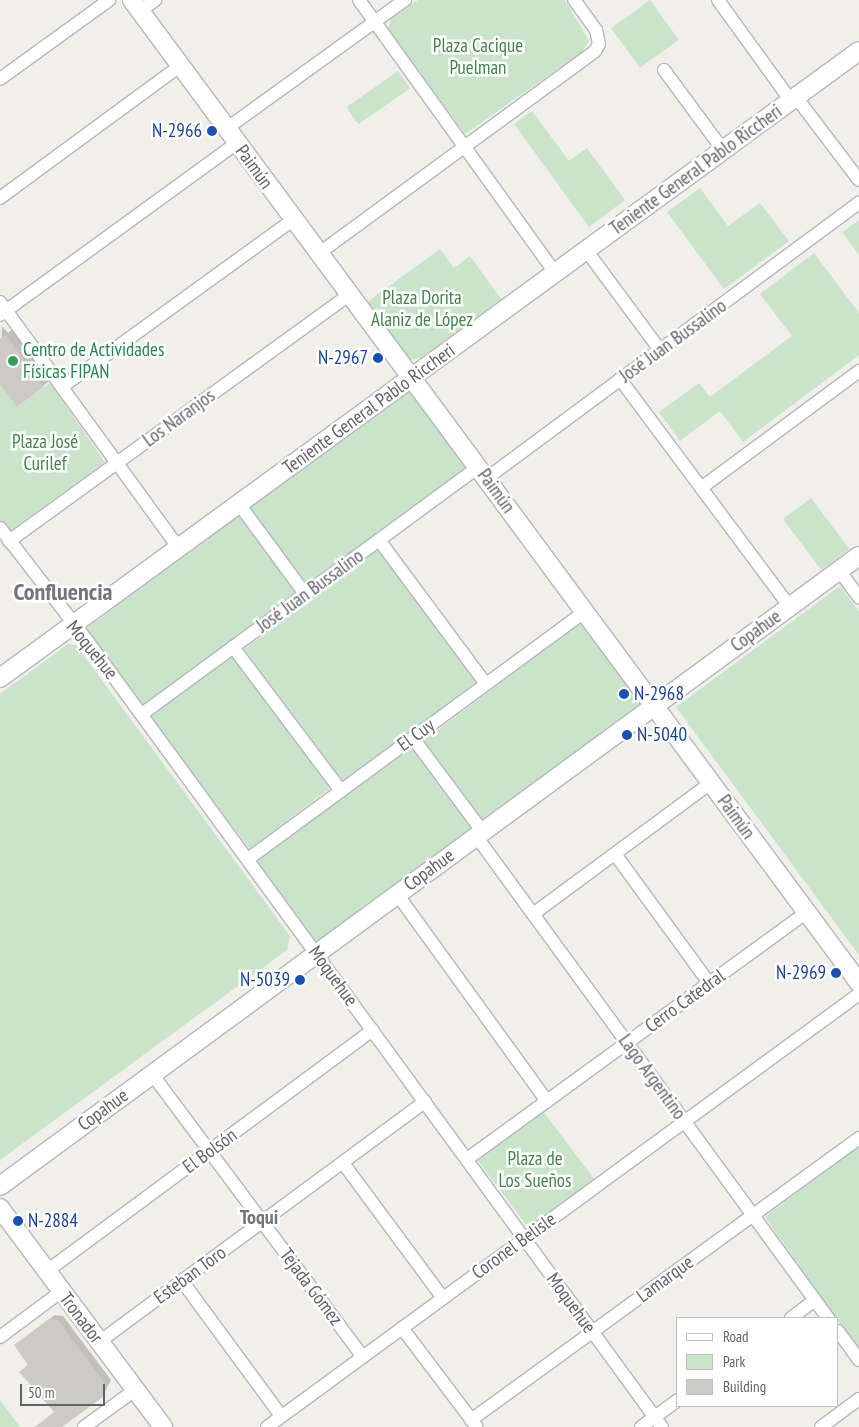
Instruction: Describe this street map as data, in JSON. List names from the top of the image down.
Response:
{
  "streets": {
    "street": [
      "Paimún",
      "Teniente General Pablo Riccheri",
      "José Juan Bussalino",
      "Los Naranjos",
      "Copahue",
      "Moquehue",
      "El Cuy",
      "Cerro Catedral",
      "Lago Argentino",
      "El Bolsón",
      "Coronel Belisle",
      "Esteban Toro",
      "Lamarque",
      "Tejada Gómez",
      "Tronador"
    ]
  },
  "crossings": [
    ["Paimún", "Teniente General Pablo Riccheri"],
    ["Paimún", "José Juan Bussalino"],
    ["Paimún", "Los Naranjos"],
    ["Paimún", "Copahue"],
    ["Paimún", "El Cuy"],
    ["Paimún", "Cerro Catedral"],
    ["Teniente General Pablo Riccheri", "Moquehue"],
    ["José Juan Bussalino", "Moquehue"],
    ["Los Naranjos", "Moquehue"],
    ["Copahue", "Moquehue"],
    ["Copahue", "Lago Argentino"],
    ["Copahue", "Tejada Gómez"],
    ["Moquehue", "El Cuy"],
    ["Moquehue", "Cerro Catedral"],
    ["Moquehue", "El Bolsón"],
    ["Moquehue", "Coronel Belisle"],
    ["Moquehue", "Esteban Toro"],
    ["Moquehue", "Lamarque"],
    ["El Cuy", "Lago Argentino"],
    ["Cerro Catedral", "Lago Argentino"],
    ["Lago Argentino", "Coronel Belisle"],
    ["Lago Argentino", "Lamarque"],
    ["El Bolsón", "Tejada Gómez"],
    ["El Bolsón", "Tronador"],
    ["Coronel Belisle", "Tejada Gómez"],
    ["Esteban Toro", "Tejada Gómez"],
    ["Esteban Toro", "Tronador"]
  ],
  "districts": ["Confluencia", "Toqui"],
  "parks": [
    "Plaza Cacique Puelman",
    "Plaza Dorita Alaniz de López",
    "Plaza José Curilef",
    "Plaza de Los Sueños"
  ],
  "places": [
    "N-2966",
    "N-2967",
    "Centro de Actividades Físicas FIPAN",
    "N-2968",
    "N-5040",
    "N-2969",
    "N-5039",
    "N-2884"
  ],
  "legend": ["Road", "Park", "Building"],
  "scale_bar": "50 m"
}
